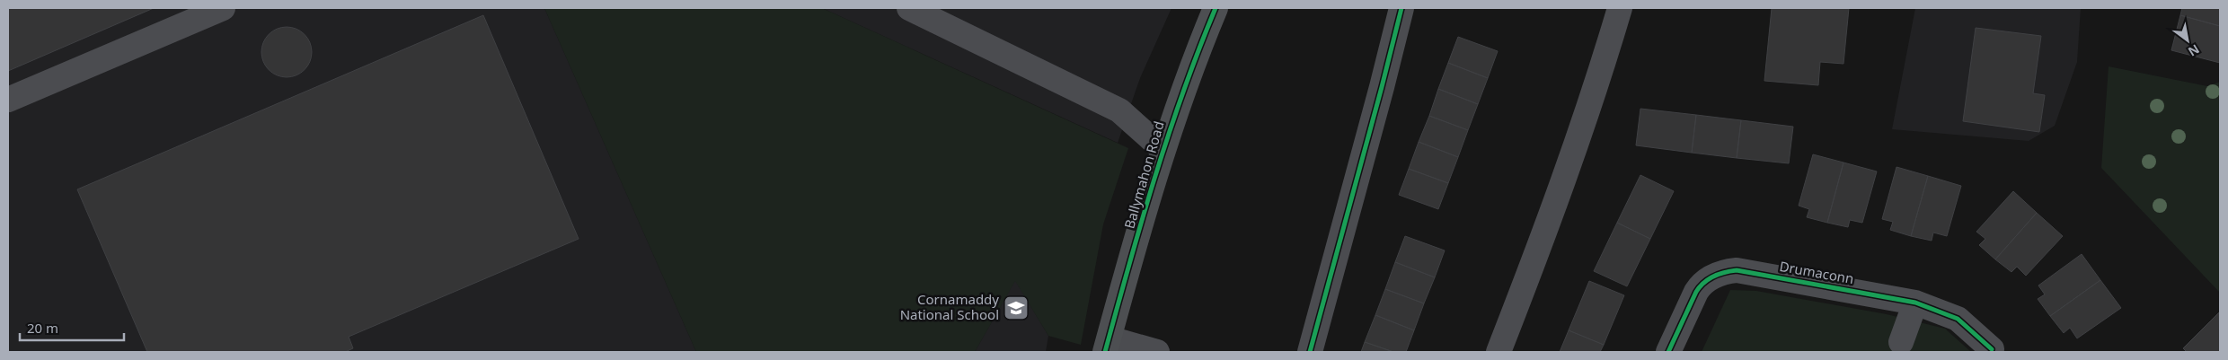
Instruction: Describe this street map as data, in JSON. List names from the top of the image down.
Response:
{
  "streets": {
    "main road": ["Ballymahon Road"],
    "street": ["Drumaconn"]
  },
  "places": {
    "school or university": ["Cornamaddy National School"]
  },
  "scale_bar": "20 m",
  "north": "bottom right"
}
